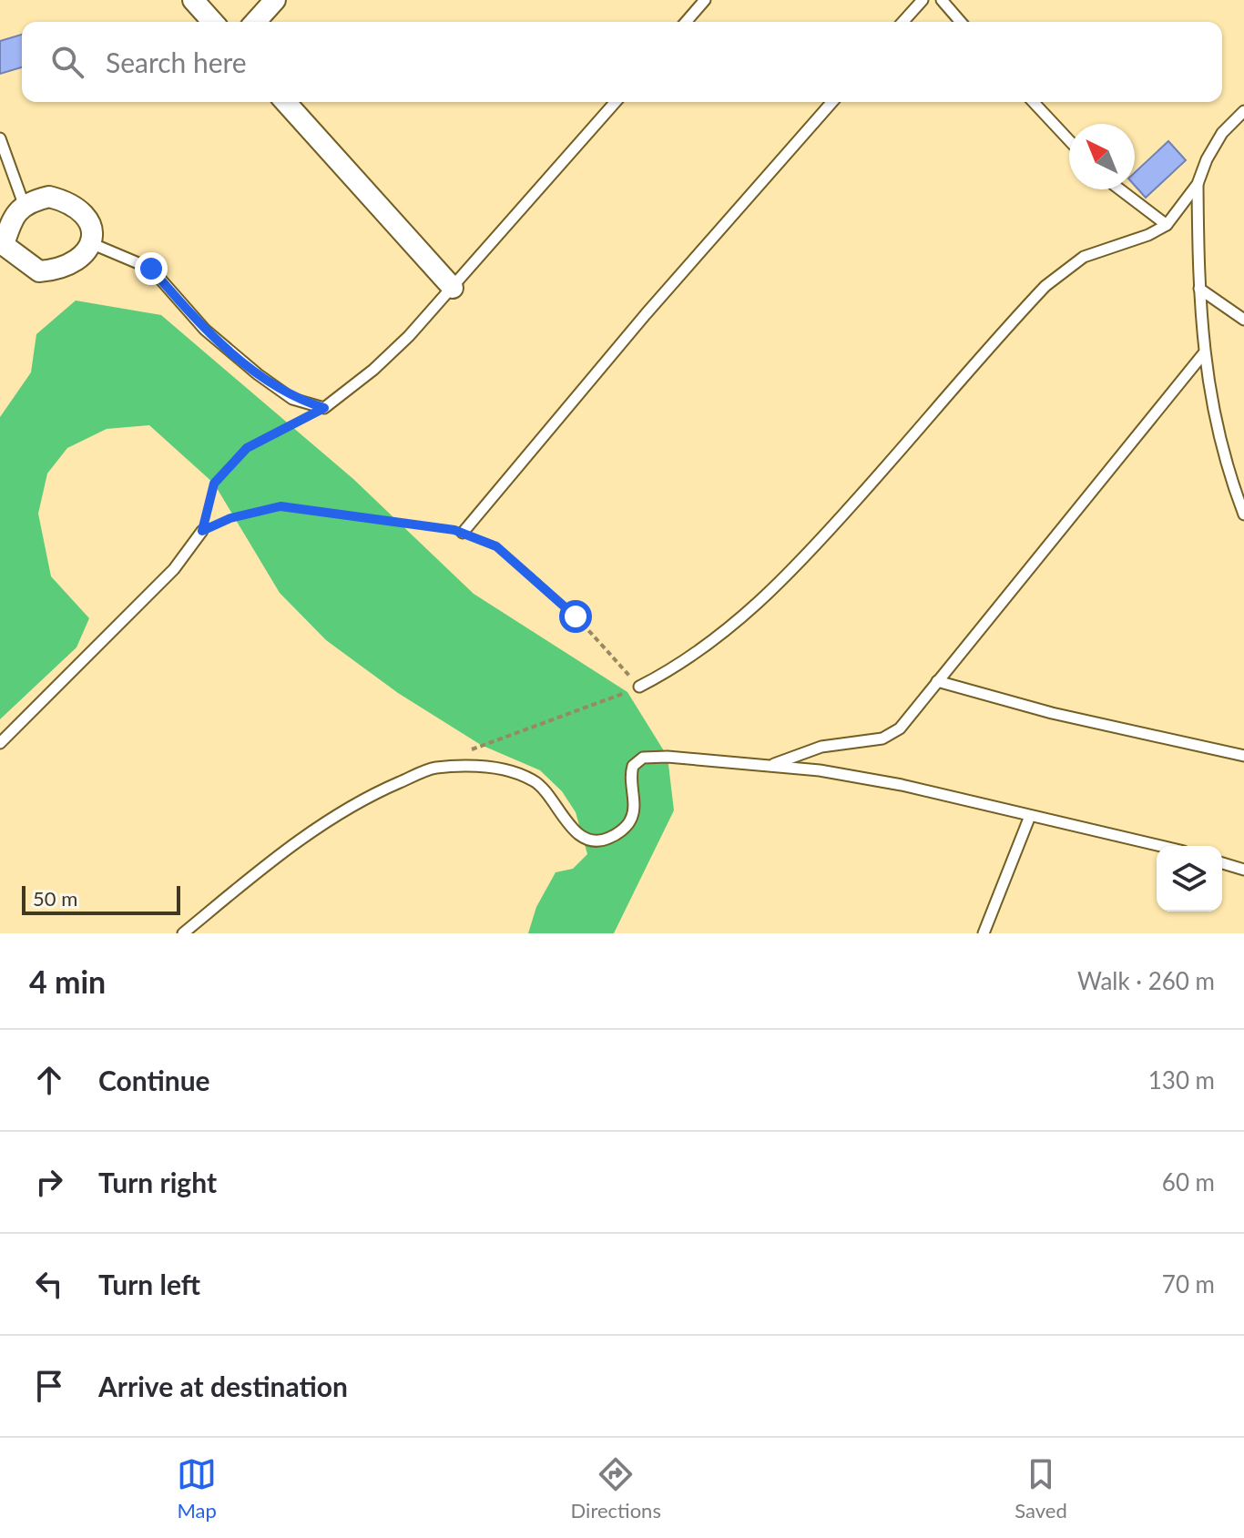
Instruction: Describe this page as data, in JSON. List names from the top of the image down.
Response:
{
  "scale_bar": "50 m",
  "north": "top left",
  "page": {
    "search": "Search here",
    "scale": "50 m",
    "heading": ["4 min", "Walk · 260 m"],
    "list": [
      ["Continue", "130 m"],
      ["Turn right", "60 m"],
      ["Turn left", "70 m"],
      "Arrive at destination"
    ],
    "nav": ["Map", "Directions", "Saved"]
  }
}
